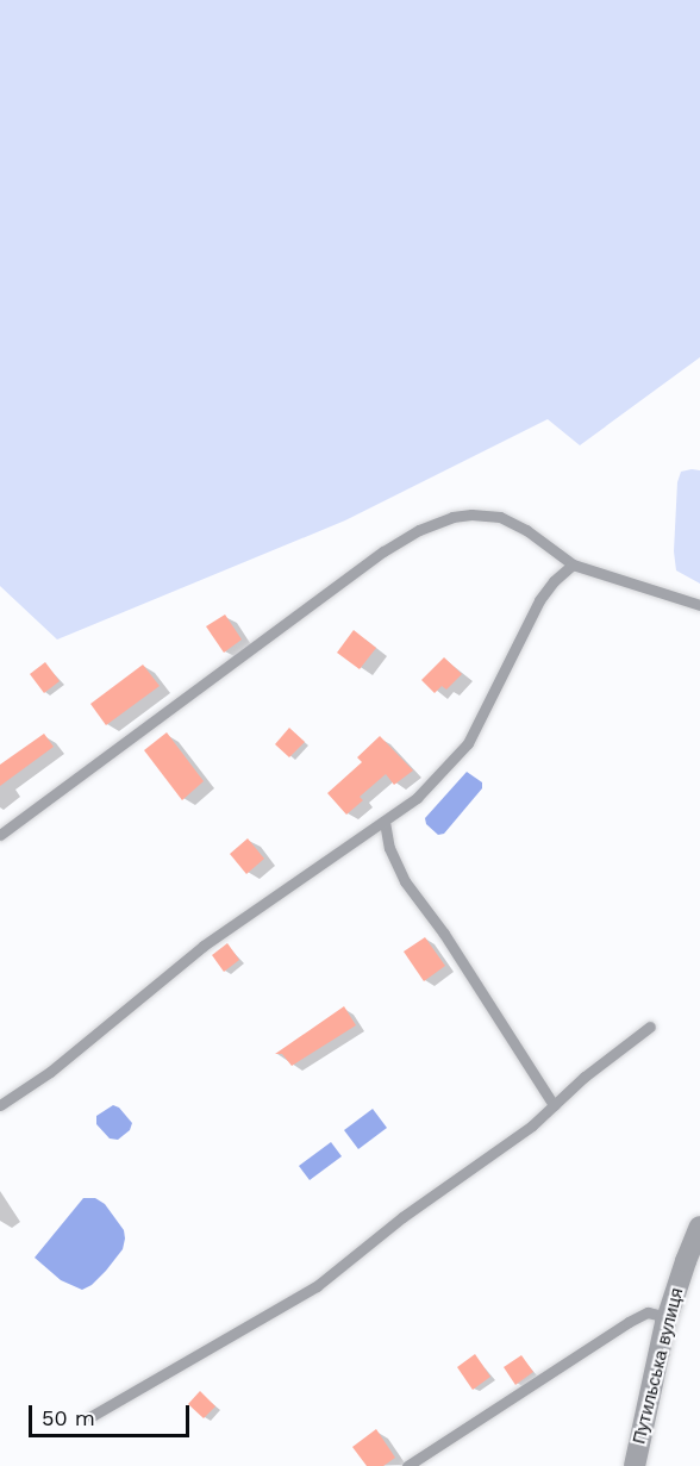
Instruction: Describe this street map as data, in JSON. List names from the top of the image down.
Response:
{
  "streets": {
    "street": ["Путильська вулиця"]
  },
  "scale_bar": "50 m"
}
